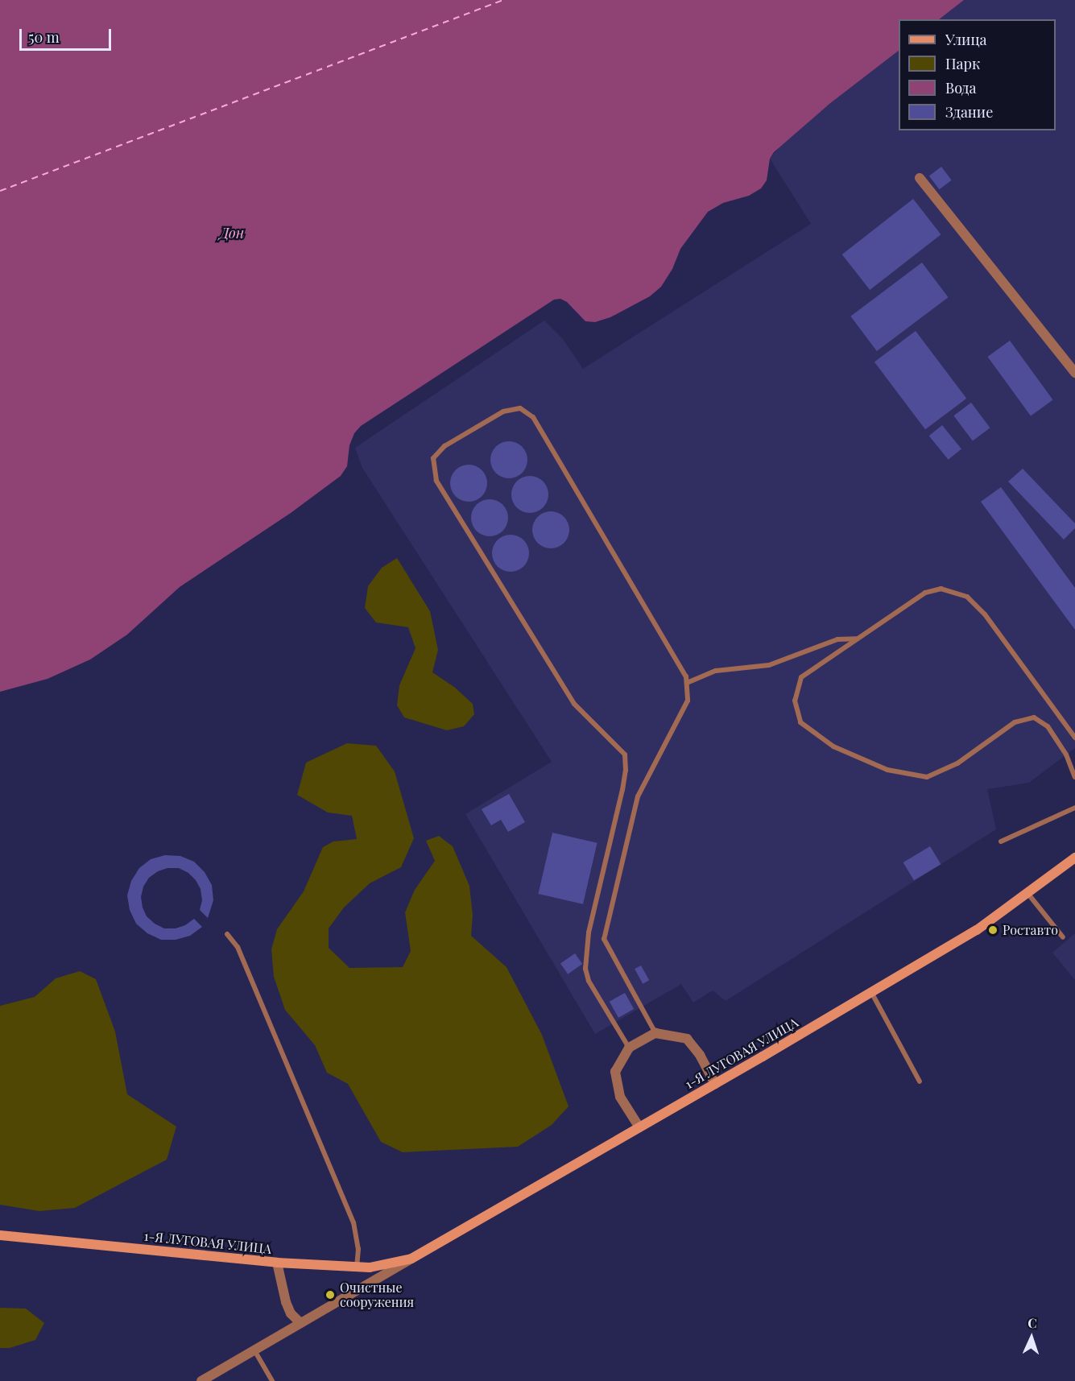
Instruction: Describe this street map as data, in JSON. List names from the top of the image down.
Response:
{
  "streets": {
    "main road": ["1-Я ЛУГОВАЯ УЛИЦА"]
  },
  "water": ["Дон"],
  "places": ["Роставто", "Очистные сооружения"],
  "legend": [
    "Улица",
    "Парк",
    "Вода",
    "Здание"
  ],
  "scale_bar": "50 m",
  "north": "top"
}
